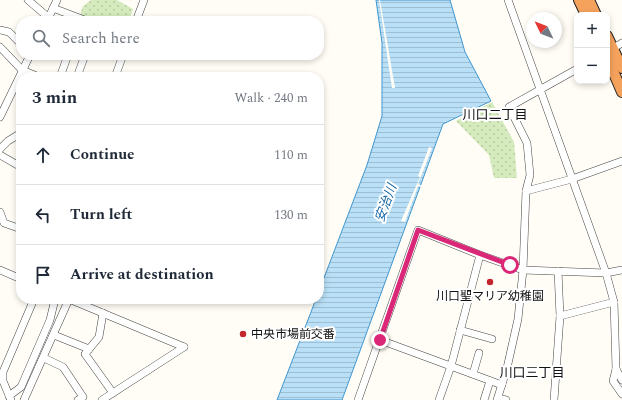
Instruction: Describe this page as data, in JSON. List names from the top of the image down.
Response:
{
  "districts": ["川口二丁目", "川口三丁目"],
  "water": ["安治川"],
  "places": ["川口聖マリア幼稚園", "中央市場前交番"],
  "north": "top left",
  "page": {
    "map_buttons": ["+", "−"],
    "search": "Search here",
    "heading": ["3 min", "Walk · 240 m"],
    "list": [
      ["Continue", "110 m"],
      ["Turn left", "130 m"],
      "Arrive at destination"
    ]
  }
}
